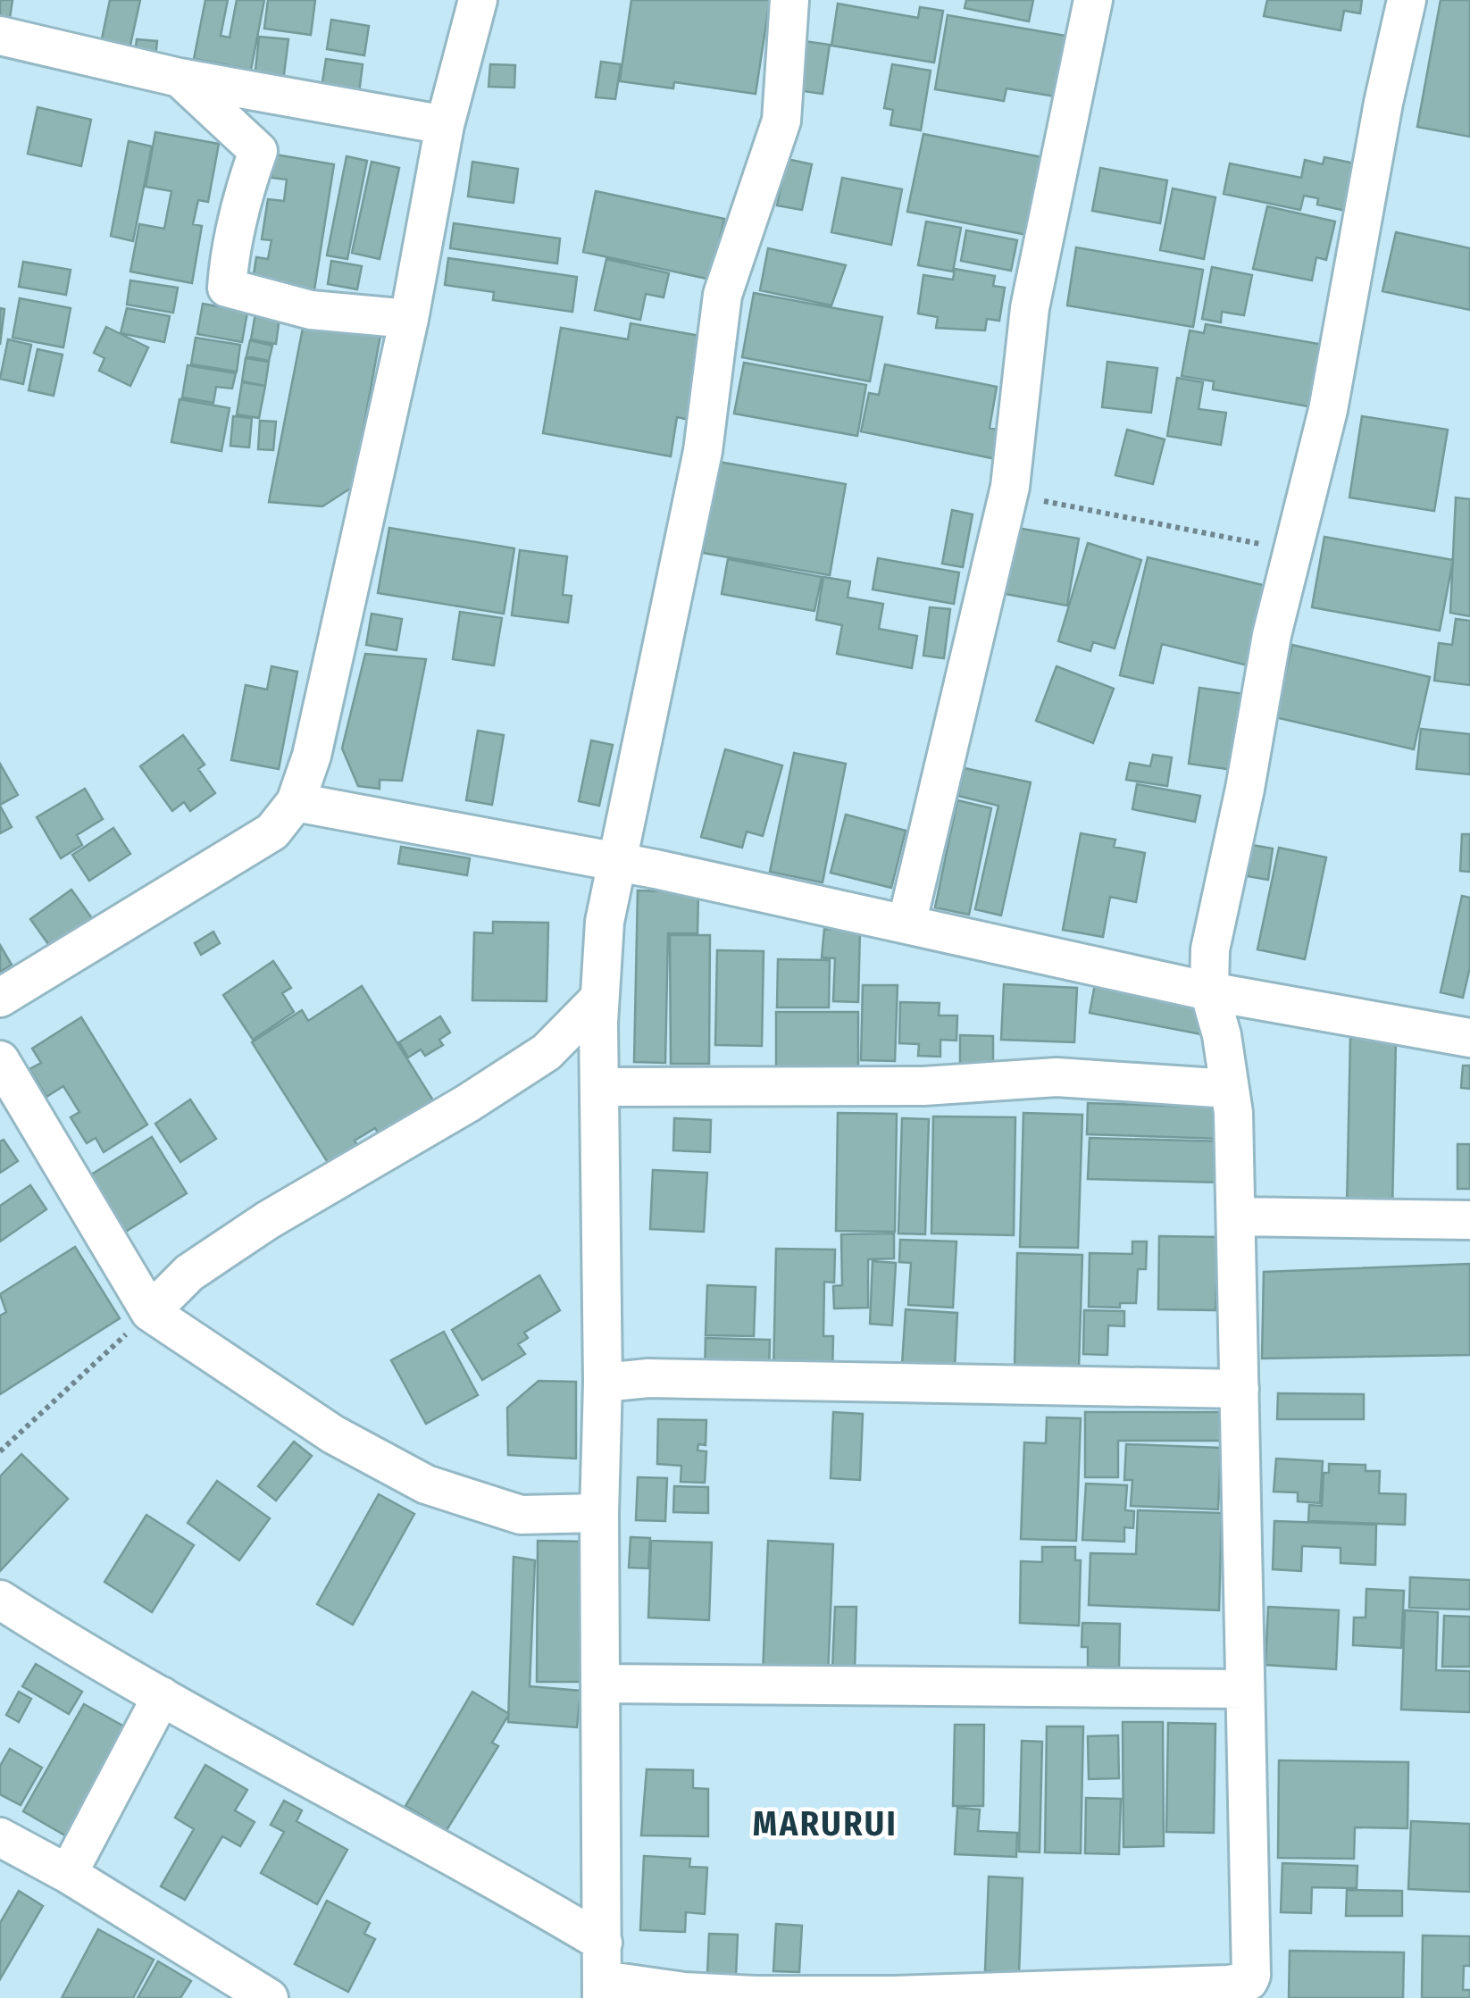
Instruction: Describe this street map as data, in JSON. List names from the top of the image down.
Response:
{
  "districts": ["MARURUI"]
}
